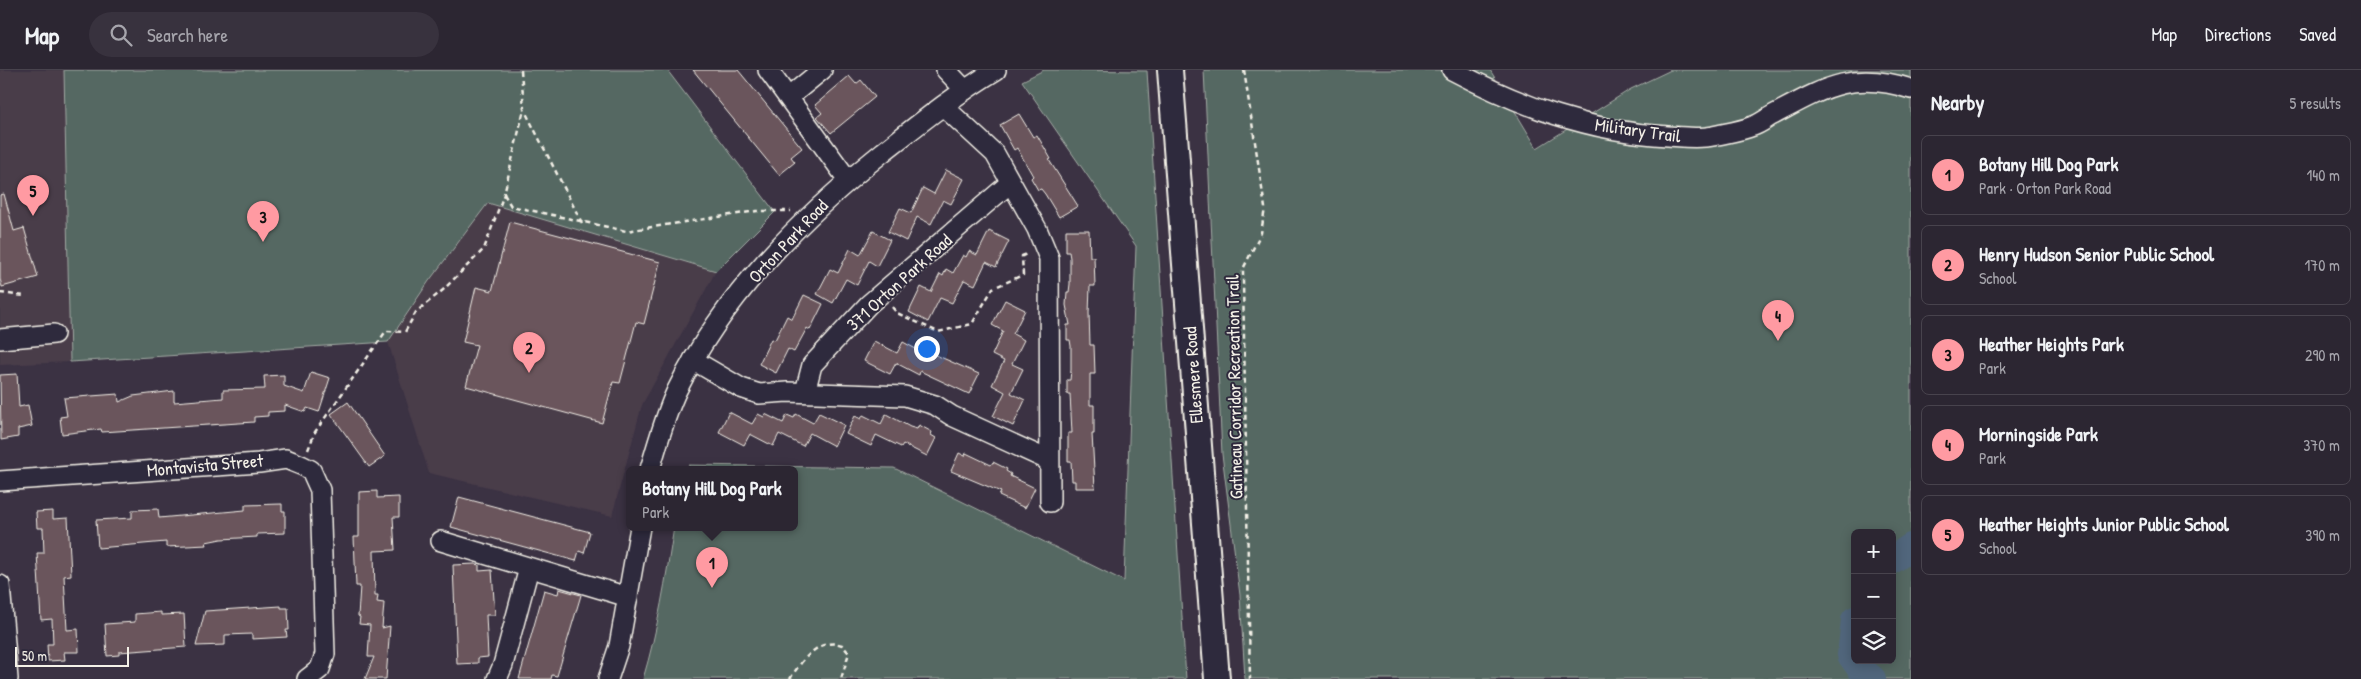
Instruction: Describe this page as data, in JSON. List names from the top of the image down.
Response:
{
  "streets": {
    "main road": ["Ellesmere Road"],
    "street": [
      "Military Trail",
      "Orton Park Road",
      "371 Orton Park Road",
      "Montavista Street"
    ],
    "path": ["Gatineau Corridor Recreation Trail"]
  },
  "scale_bar": "50 m",
  "page": {
    "header": "Map",
    "search": "Search here",
    "nav": ["Map", "Directions", "Saved"],
    "heading": ["Nearby", "5 results"],
    "list": [
      {
        "mark": "1",
        "name": "Botany Hill Dog Park",
        "note": "Park · Orton Park Road",
        "value": "140 m"
      },
      {
        "mark": "2",
        "name": "Henry Hudson Senior Public School",
        "note": "School",
        "value": "170 m"
      },
      {
        "mark": "3",
        "name": "Heather Heights Park",
        "note": "Park",
        "value": "290 m"
      },
      {
        "mark": "4",
        "name": "Morningside Park",
        "note": "Park",
        "value": "370 m"
      },
      {
        "mark": "5",
        "name": "Heather Heights Junior Public School",
        "note": "School",
        "value": "390 m"
      }
    ],
    "pins": [
      "5",
      "3",
      "4",
      "2",
      "1"
    ],
    "popup": ["Botany Hill Dog Park", "Park"],
    "map_buttons": ["+", "−"],
    "scale": "50 m"
  }
}
